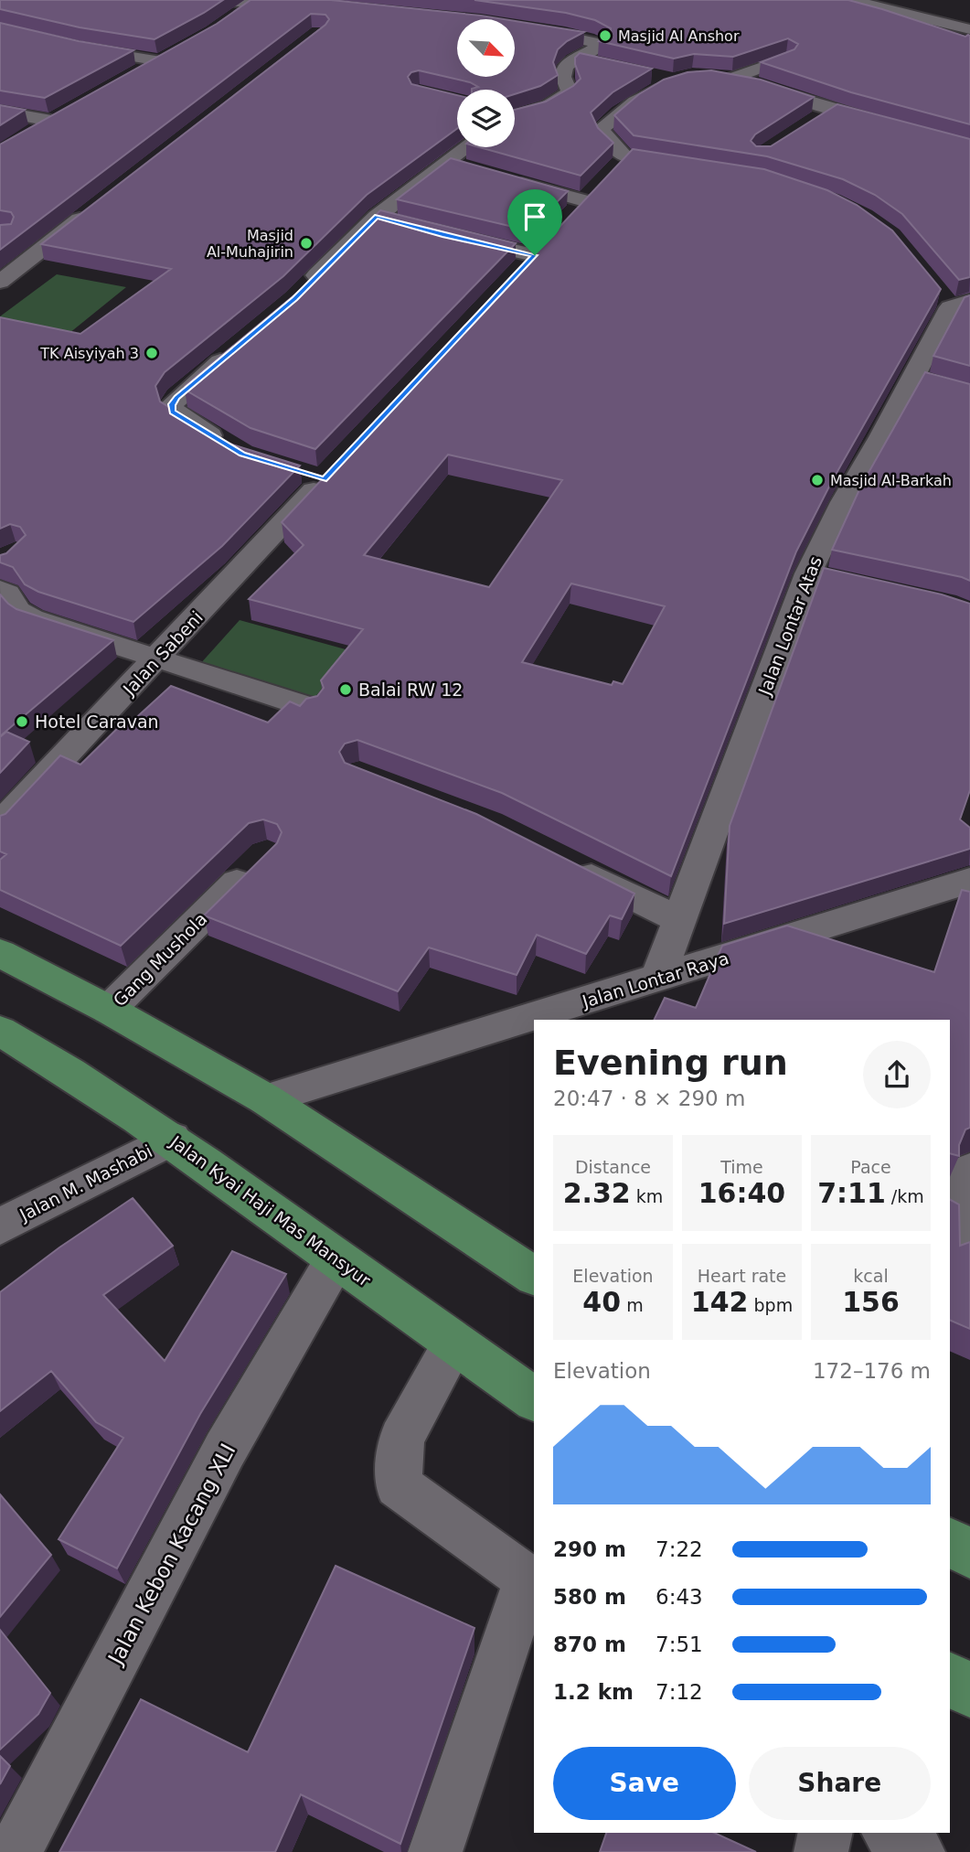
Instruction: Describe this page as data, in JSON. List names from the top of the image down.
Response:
{
  "streets": {
    "main road": ["Jalan Kyai Haji Mas Mansyur"],
    "street": [
      "Jalan Lontar Atas",
      "Jalan Sabeni",
      "Gang Mushola",
      "Jalan Lontar Raya",
      "Jalan M. Mashabi",
      "Jalan Kebon Kacang XLI"
    ]
  },
  "crossings": [
    ["Jalan Lontar Atas", "Jalan Lontar Raya"],
    ["Jalan M. Mashabi", "Jalan Kyai Haji Mas Mansyur"],
    ["Jalan Kyai Haji Mas Mansyur", "Jalan Kebon Kacang XLI"]
  ],
  "places": [
    "Masjid Al Anshor",
    "Masjid Al-Muhajirin",
    "TK Aisyiyah 3",
    "Masjid Al-Barkah",
    "Balai RW 12",
    "Hotel Caravan"
  ],
  "north": "bottom right",
  "page": {
    "heading": ["Evening run", "20:47 · 8 × 290 m"],
    "stats": [
      ["Distance", "2.32 km"],
      ["Time", "16:40"],
      ["Pace", "7:11 /km"],
      ["Elevation", "40 m"],
      ["Heart rate", "142 bpm"],
      ["kcal", "156"]
    ],
    "chart": ["Elevation", "172–176 m"],
    "list": [
      {
        "name": "290 m",
        "note": "7:22"
      },
      {
        "name": "580 m",
        "note": "6:43"
      },
      {
        "name": "870 m",
        "note": "7:51"
      },
      {
        "name": "1.2 km",
        "note": "7:12"
      }
    ],
    "buttons": ["Save", "Share"]
  }
}
